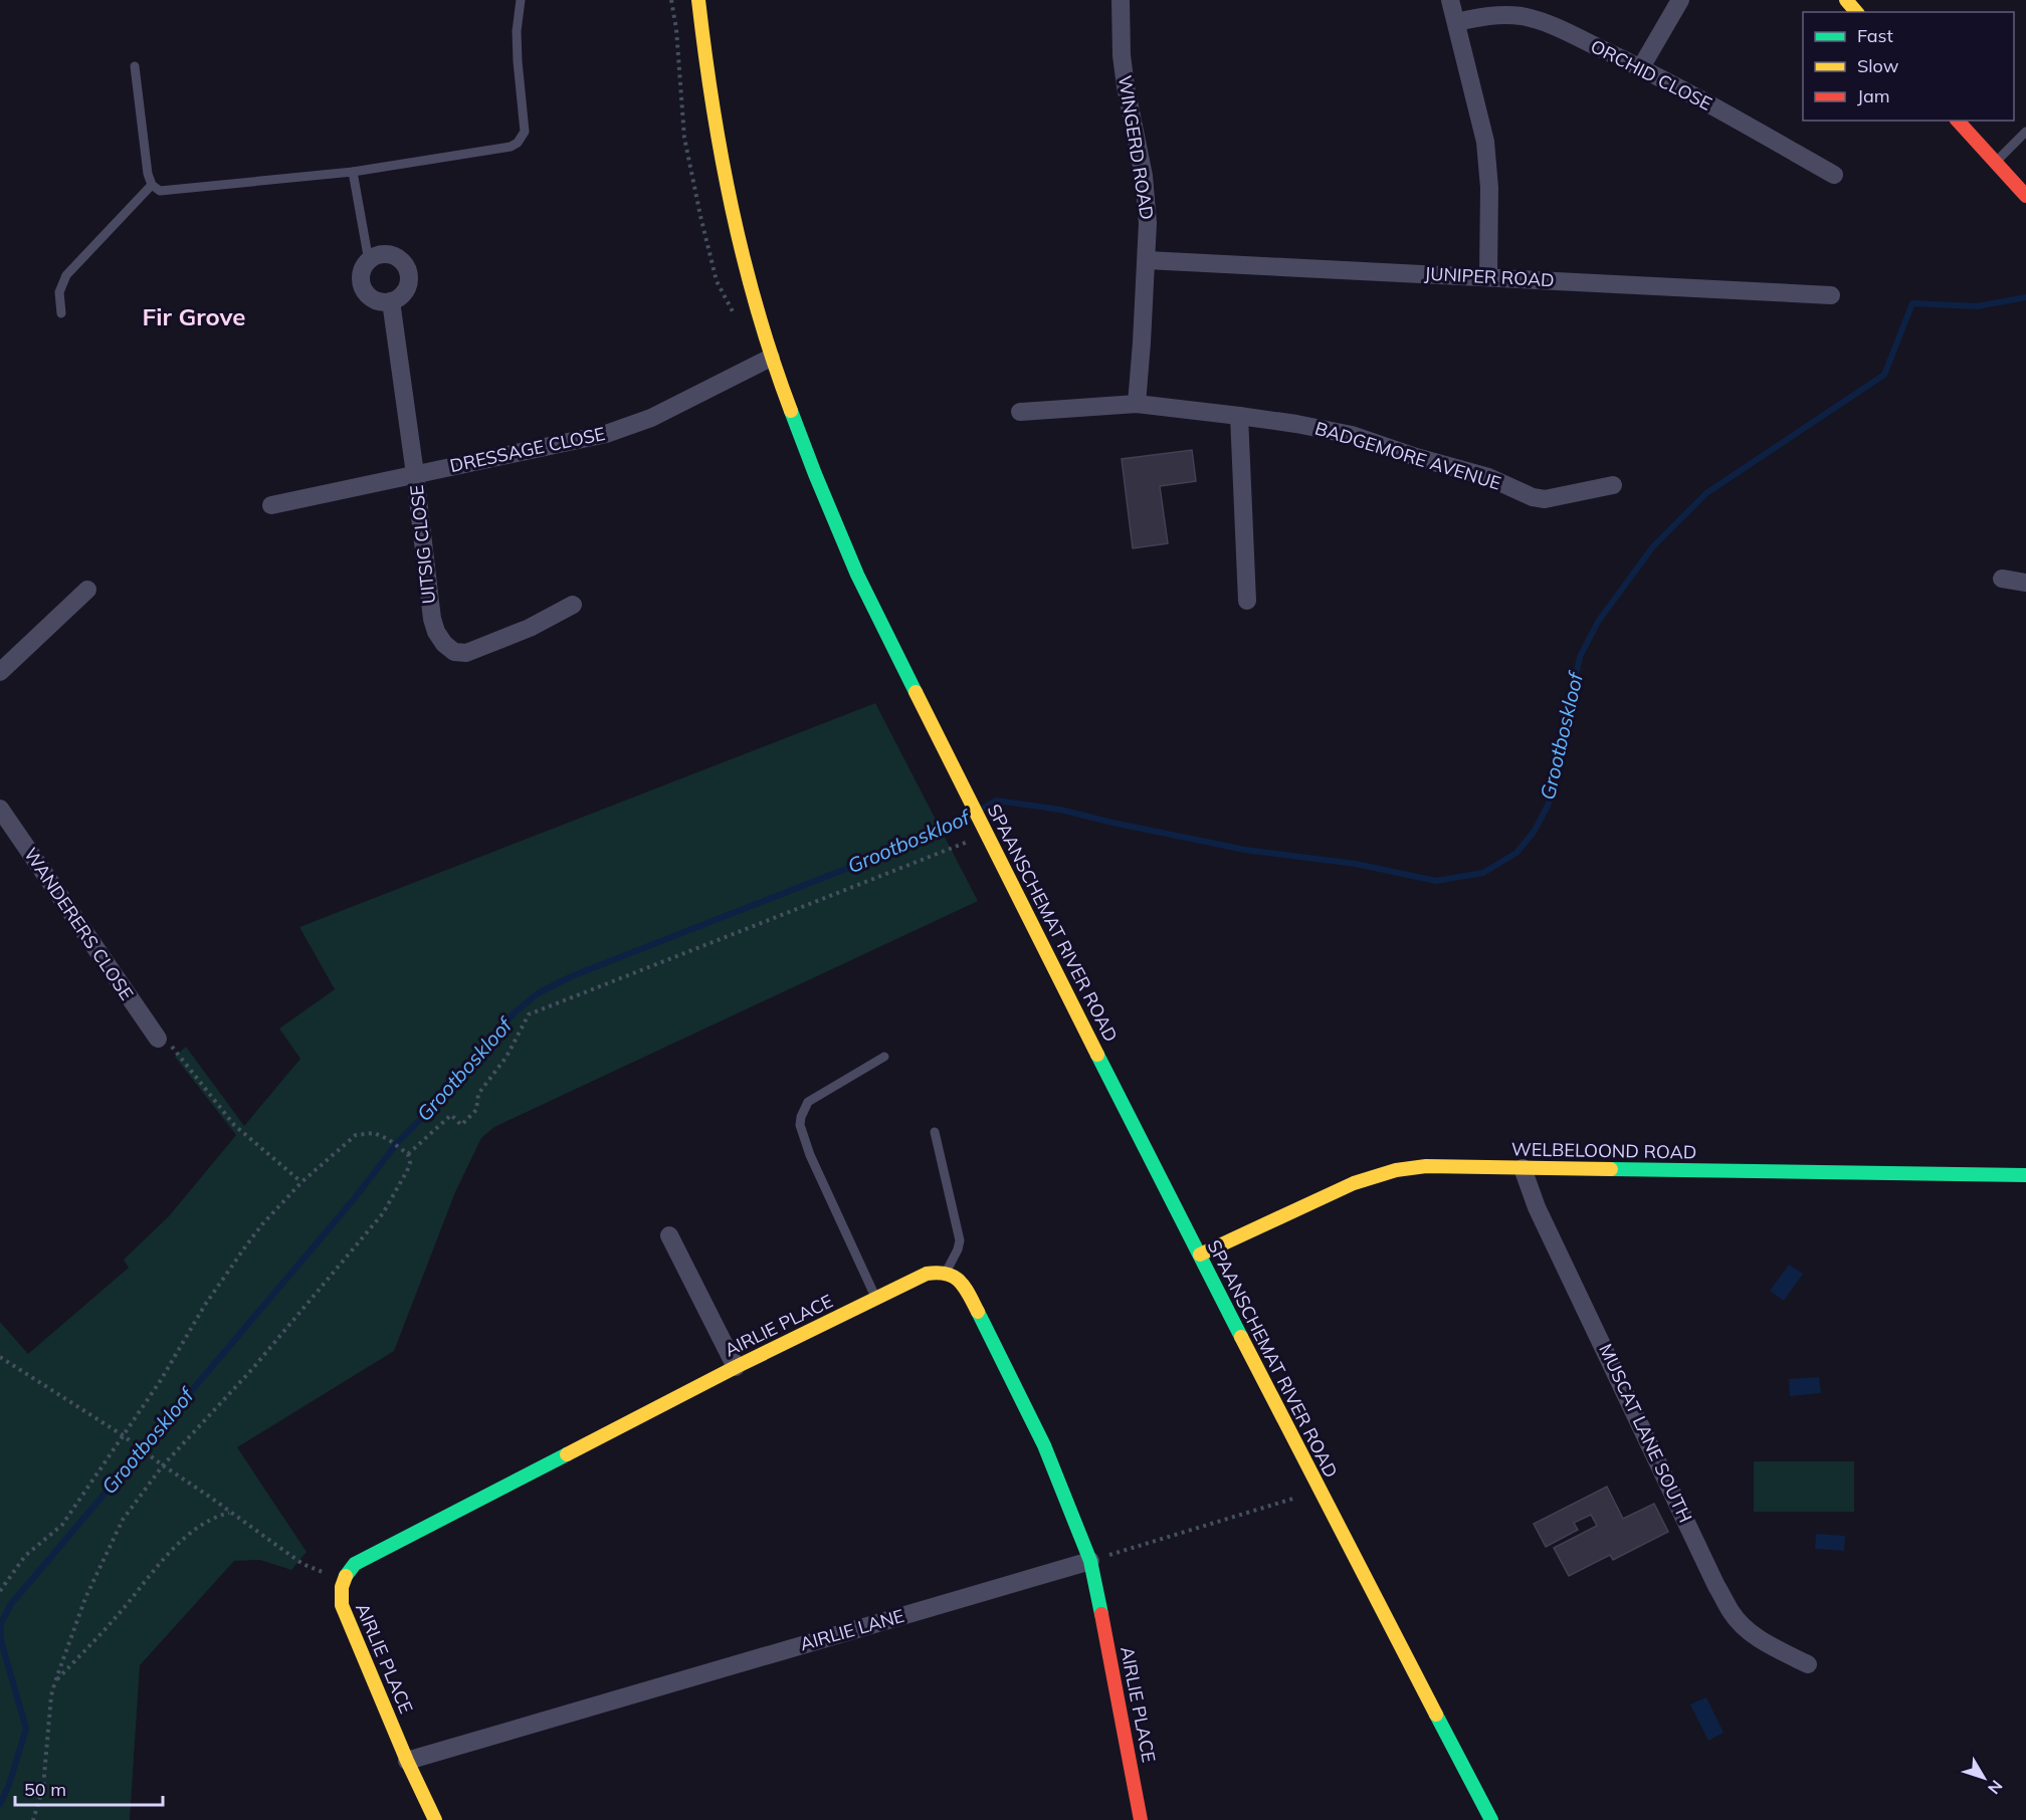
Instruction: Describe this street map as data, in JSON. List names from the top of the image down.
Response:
{
  "streets": {
    "street": [
      "ORCHID CLOSE",
      "WINGERD ROAD",
      "JUNIPER ROAD",
      "DRESSAGE CLOSE",
      "BADGEMORE AVENUE",
      "UITSIG CLOSE",
      "SPAANSCHEMAT RIVER ROAD",
      "WANDERERS CLOSE",
      "WELBELOOND ROAD",
      "AIRLIE PLACE",
      "MUSCAT LANE SOUTH",
      "AIRLIE LANE"
    ]
  },
  "crossings": [
    ["WINGERD ROAD", "JUNIPER ROAD"],
    ["WINGERD ROAD", "BADGEMORE AVENUE"],
    ["DRESSAGE CLOSE", "UITSIG CLOSE"],
    ["DRESSAGE CLOSE", "SPAANSCHEMAT RIVER ROAD"],
    ["SPAANSCHEMAT RIVER ROAD", "WELBELOOND ROAD"],
    ["WELBELOOND ROAD", "MUSCAT LANE SOUTH"],
    ["AIRLIE PLACE", "AIRLIE LANE"]
  ],
  "districts": ["Fir Grove"],
  "water": ["Grootboskloof"],
  "legend": ["Fast", "Slow", "Jam"],
  "scale_bar": "50 m",
  "north": "bottom right"
}
